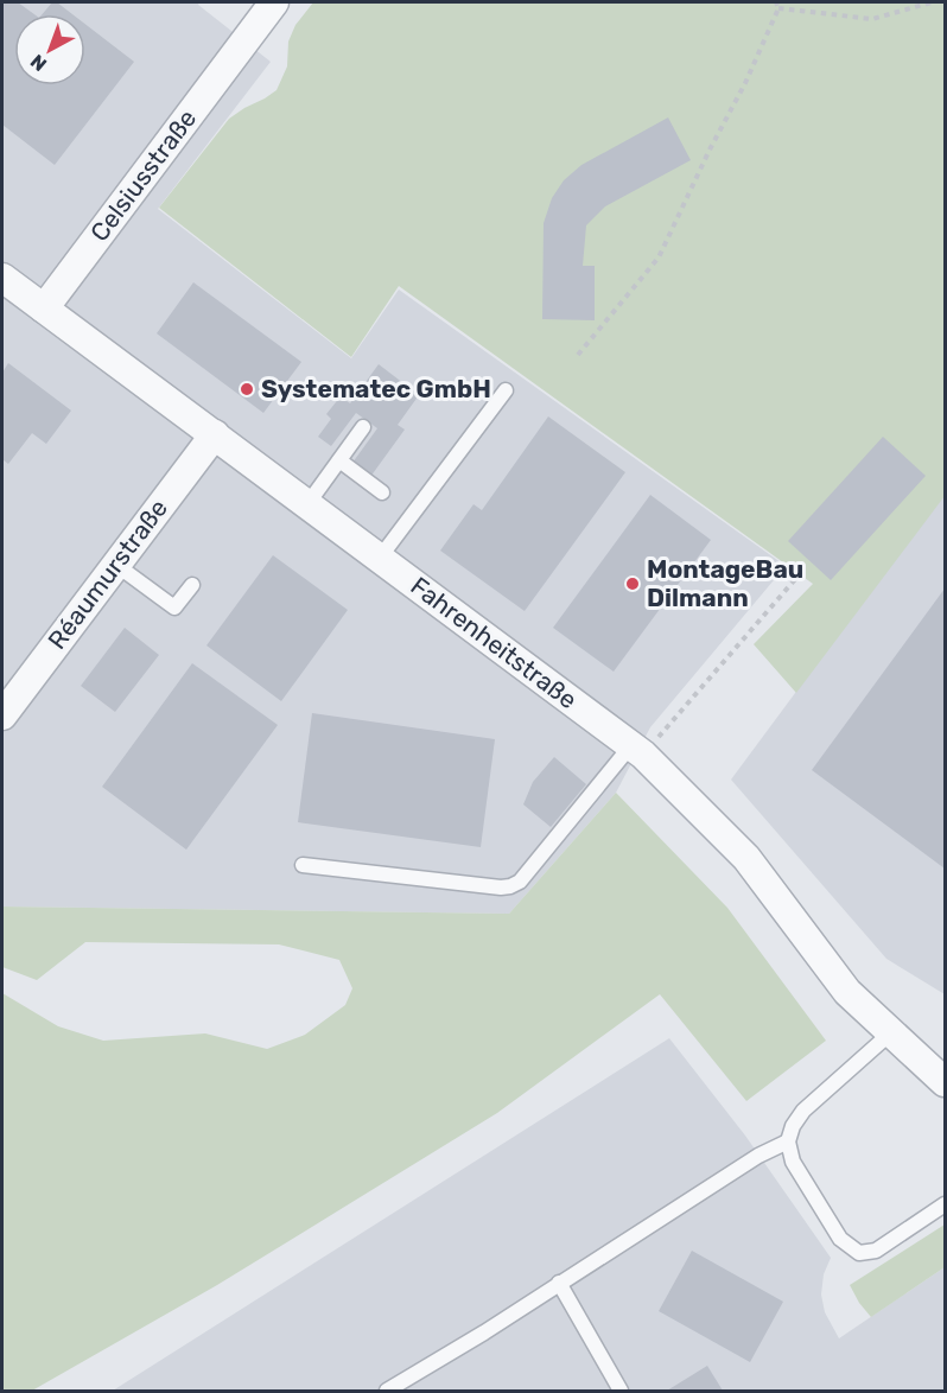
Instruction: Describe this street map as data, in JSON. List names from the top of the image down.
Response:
{
  "streets": {
    "street": ["Celsiusstraße", "Réaumurstraße", "Fahrenheitstraße"]
  },
  "crossings": [
    ["Celsiusstraße", "Fahrenheitstraße"],
    ["Réaumurstraße", "Fahrenheitstraße"]
  ],
  "places": ["Systematec GmbH", "MontageBau Dilmann"],
  "north": "bottom left"
}
